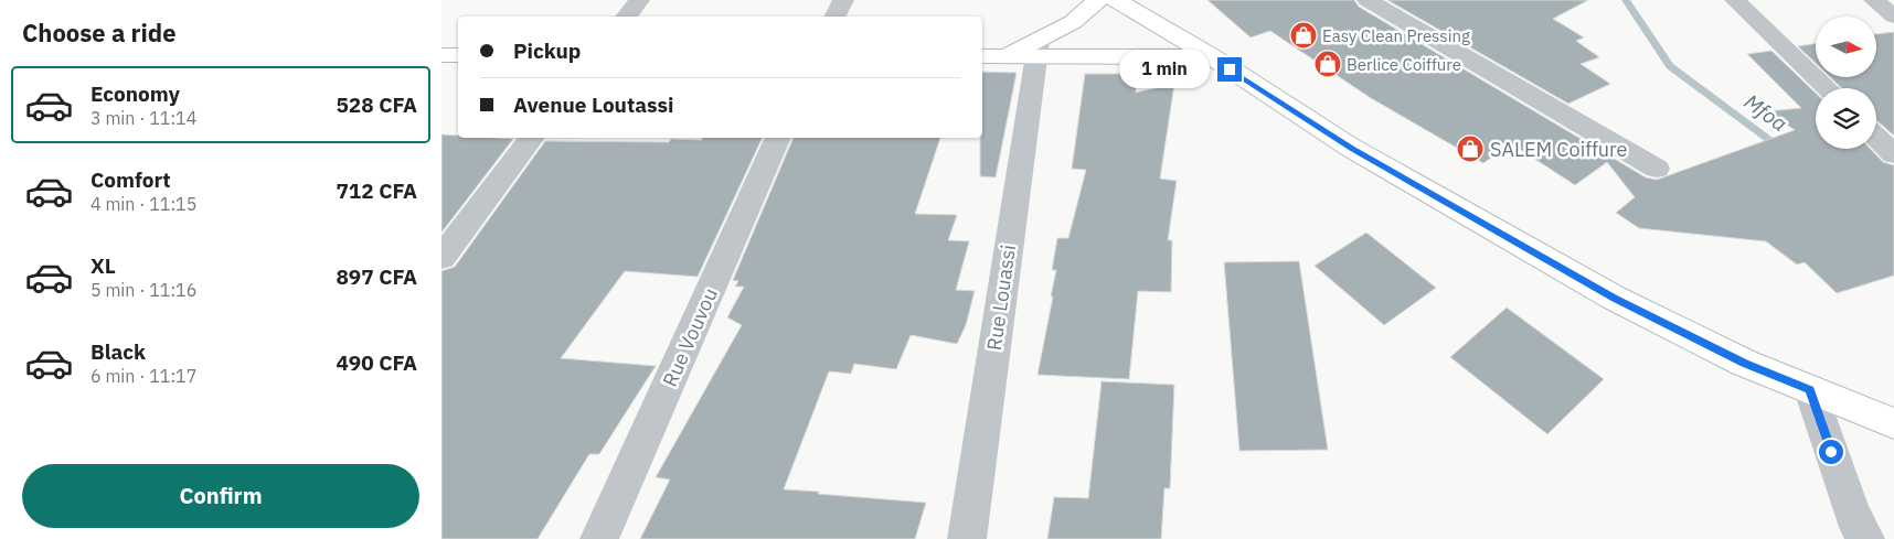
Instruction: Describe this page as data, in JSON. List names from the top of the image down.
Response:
{
  "streets": {
    "street": ["Rue Louassi", "Rue Vouvou"]
  },
  "water": ["Mfoa"],
  "places": {
    "shop": ["Easy Clean Pressing", "Berlice Coiffure", "SALEM Coiffure"]
  },
  "north": "right",
  "page": {
    "heading": "Choose a ride",
    "banner": ["Pickup", "Avenue Loutassi"],
    "bubble": "1 min",
    "list": [
      {
        "name": "Economy",
        "note": "3 min · 11:14",
        "value": "528 CFA"
      },
      {
        "name": "Comfort",
        "note": "4 min · 11:15",
        "value": "712 CFA"
      },
      {
        "name": "XL",
        "note": "5 min · 11:16",
        "value": "897 CFA"
      },
      {
        "name": "Black",
        "note": "6 min · 11:17",
        "value": "490 CFA"
      }
    ],
    "buttons": "Confirm"
  }
}
